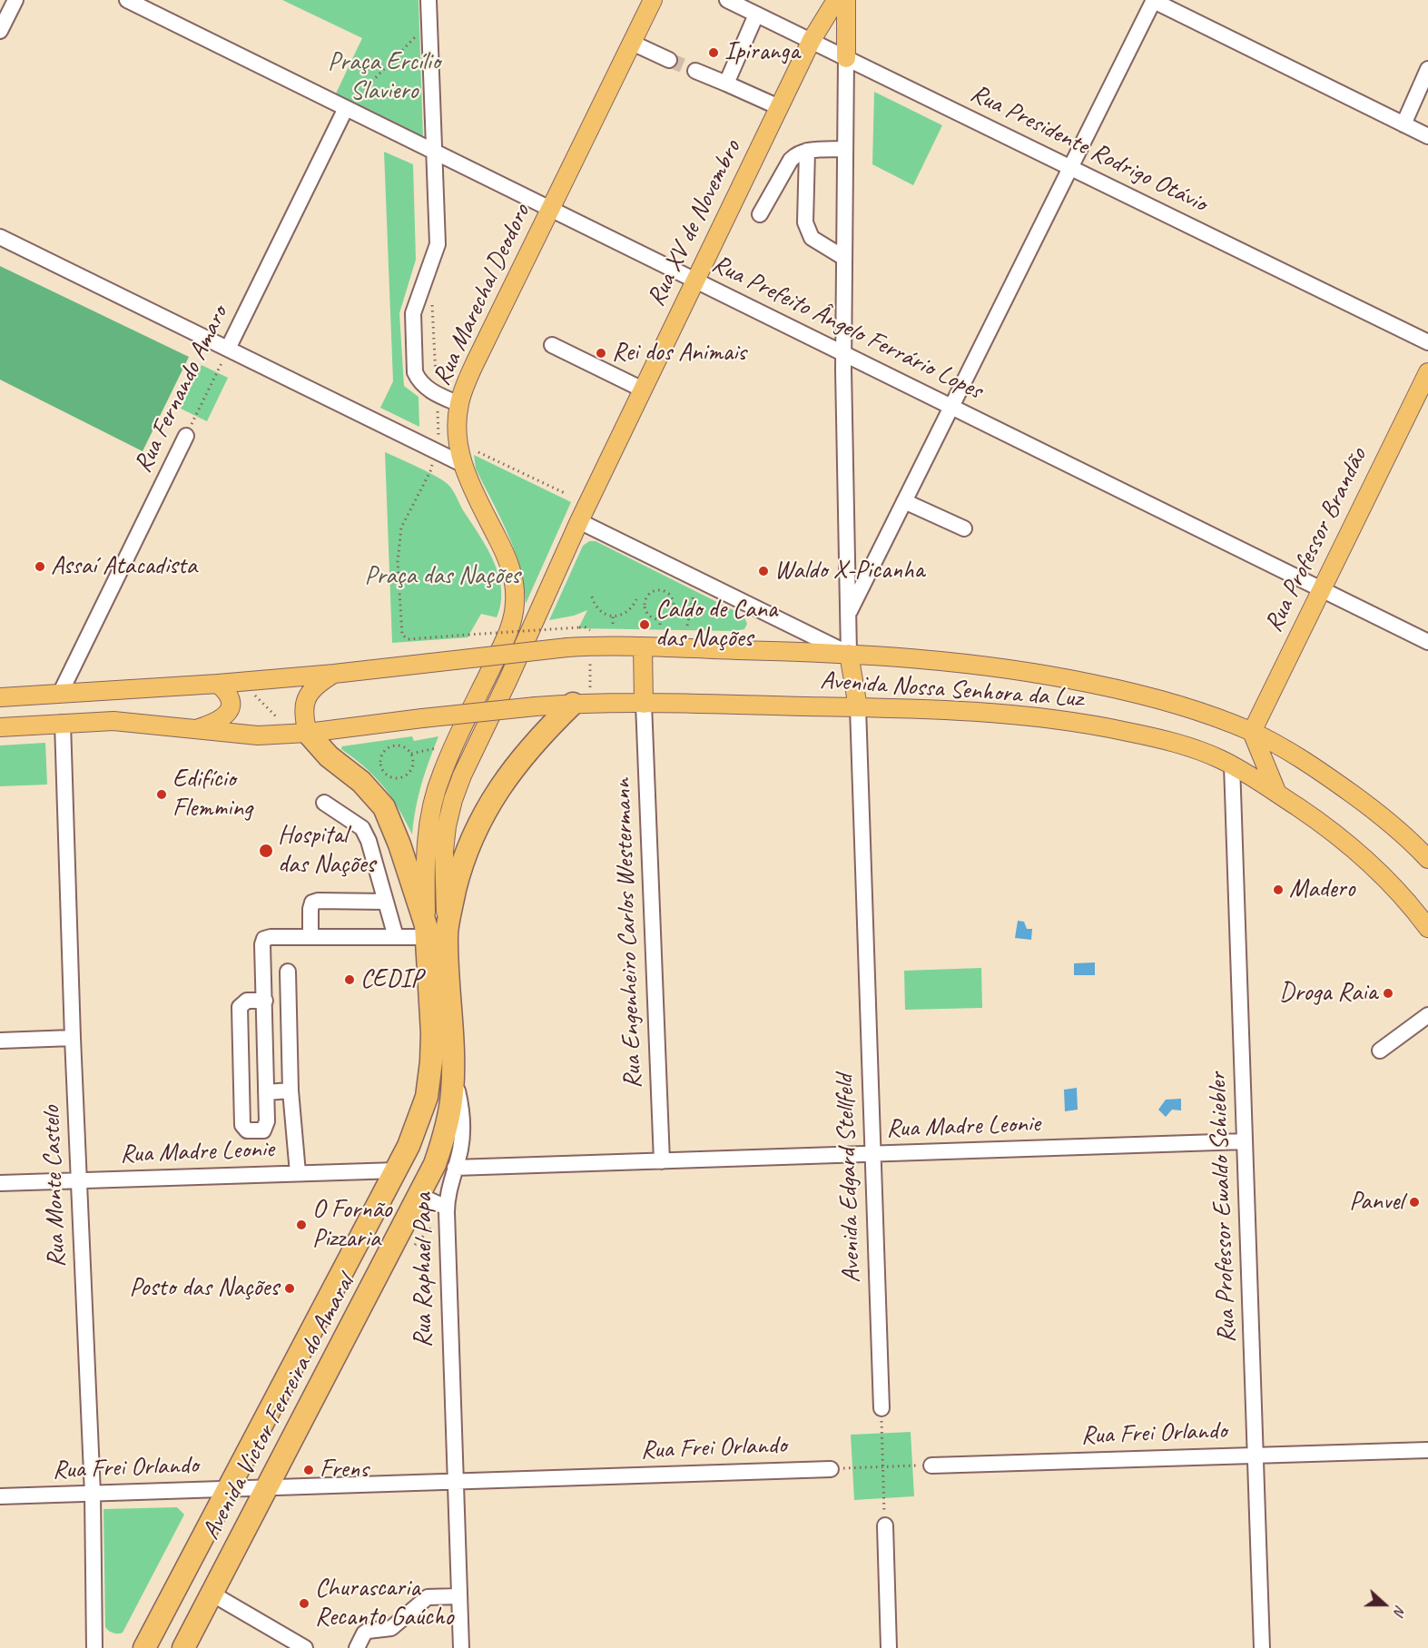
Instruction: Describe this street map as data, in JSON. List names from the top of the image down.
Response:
{
  "streets": {
    "highway": ["Rua Raphael Papa", "Avenida Victor Ferreira do Amaral"],
    "main road": [
      "Rua XV de Novembro",
      "Rua Marechal Deodoro",
      "Rua Professor Brandão",
      "Avenida Nossa Senhora da Luz"
    ],
    "street": [
      "Rua Presidente Rodrigo Otávio",
      "Rua Prefeito Ângelo Ferrário Lopes",
      "Rua Fernando Amaro",
      "Rua Engenheiro Carlos Westermann",
      "Rua Madre Leonie",
      "Avenida Edgard Stellfeld",
      "Rua Monte Castelo",
      "Rua Professor Ewaldo Schiebler",
      "Rua Frei Orlando"
    ]
  },
  "crossings": [
    ["Rua Presidente Rodrigo Otávio", "Rua XV de Novembro"],
    ["Rua XV de Novembro", "Rua Prefeito Ângelo Ferrário Lopes"],
    ["Rua XV de Novembro", "Rua Raphael Papa"],
    ["Rua Marechal Deodoro", "Rua Prefeito Ângelo Ferrário Lopes"],
    ["Rua Marechal Deodoro", "Rua Raphael Papa"],
    ["Rua Prefeito Ângelo Ferrário Lopes", "Rua Fernando Amaro"],
    ["Rua Prefeito Ângelo Ferrário Lopes", "Rua Professor Brandão"],
    ["Rua Fernando Amaro", "Avenida Nossa Senhora da Luz"],
    ["Rua Professor Brandão", "Avenida Nossa Senhora da Luz"],
    ["Avenida Nossa Senhora da Luz", "Rua Engenheiro Carlos Westermann"],
    ["Avenida Nossa Senhora da Luz", "Avenida Edgard Stellfeld"],
    ["Avenida Nossa Senhora da Luz", "Rua Monte Castelo"],
    ["Avenida Nossa Senhora da Luz", "Rua Professor Ewaldo Schiebler"],
    ["Rua Engenheiro Carlos Westermann", "Rua Madre Leonie"],
    ["Rua Madre Leonie", "Avenida Edgard Stellfeld"],
    ["Rua Madre Leonie", "Rua Monte Castelo"],
    ["Rua Madre Leonie", "Rua Professor Ewaldo Schiebler"],
    ["Rua Madre Leonie", "Rua Raphael Papa"],
    ["Rua Madre Leonie", "Avenida Victor Ferreira do Amaral"],
    ["Rua Monte Castelo", "Rua Frei Orlando"],
    ["Rua Professor Ewaldo Schiebler", "Rua Frei Orlando"],
    ["Rua Raphael Papa", "Avenida Victor Ferreira do Amaral"],
    ["Rua Raphael Papa", "Rua Frei Orlando"],
    ["Avenida Victor Ferreira do Amaral", "Rua Frei Orlando"]
  ],
  "parks": ["Praça Ercílio Slaviero", "Praça das Nações"],
  "places": [
    "Ipiranga",
    "Rei dos Animais",
    "Assaí Atacadista",
    "Waldo X-Picanha",
    "Caldo de Cana das Nações",
    "Edifício Flemming",
    "Hospital das Nações",
    "Madero",
    "CEDIP",
    "Droga Raia",
    "Panvel",
    "O Fornão Pizzaria",
    "Posto das Nações",
    "Frens",
    "Churascaria Recanto Gaúcho"
  ],
  "north": "right"
}
